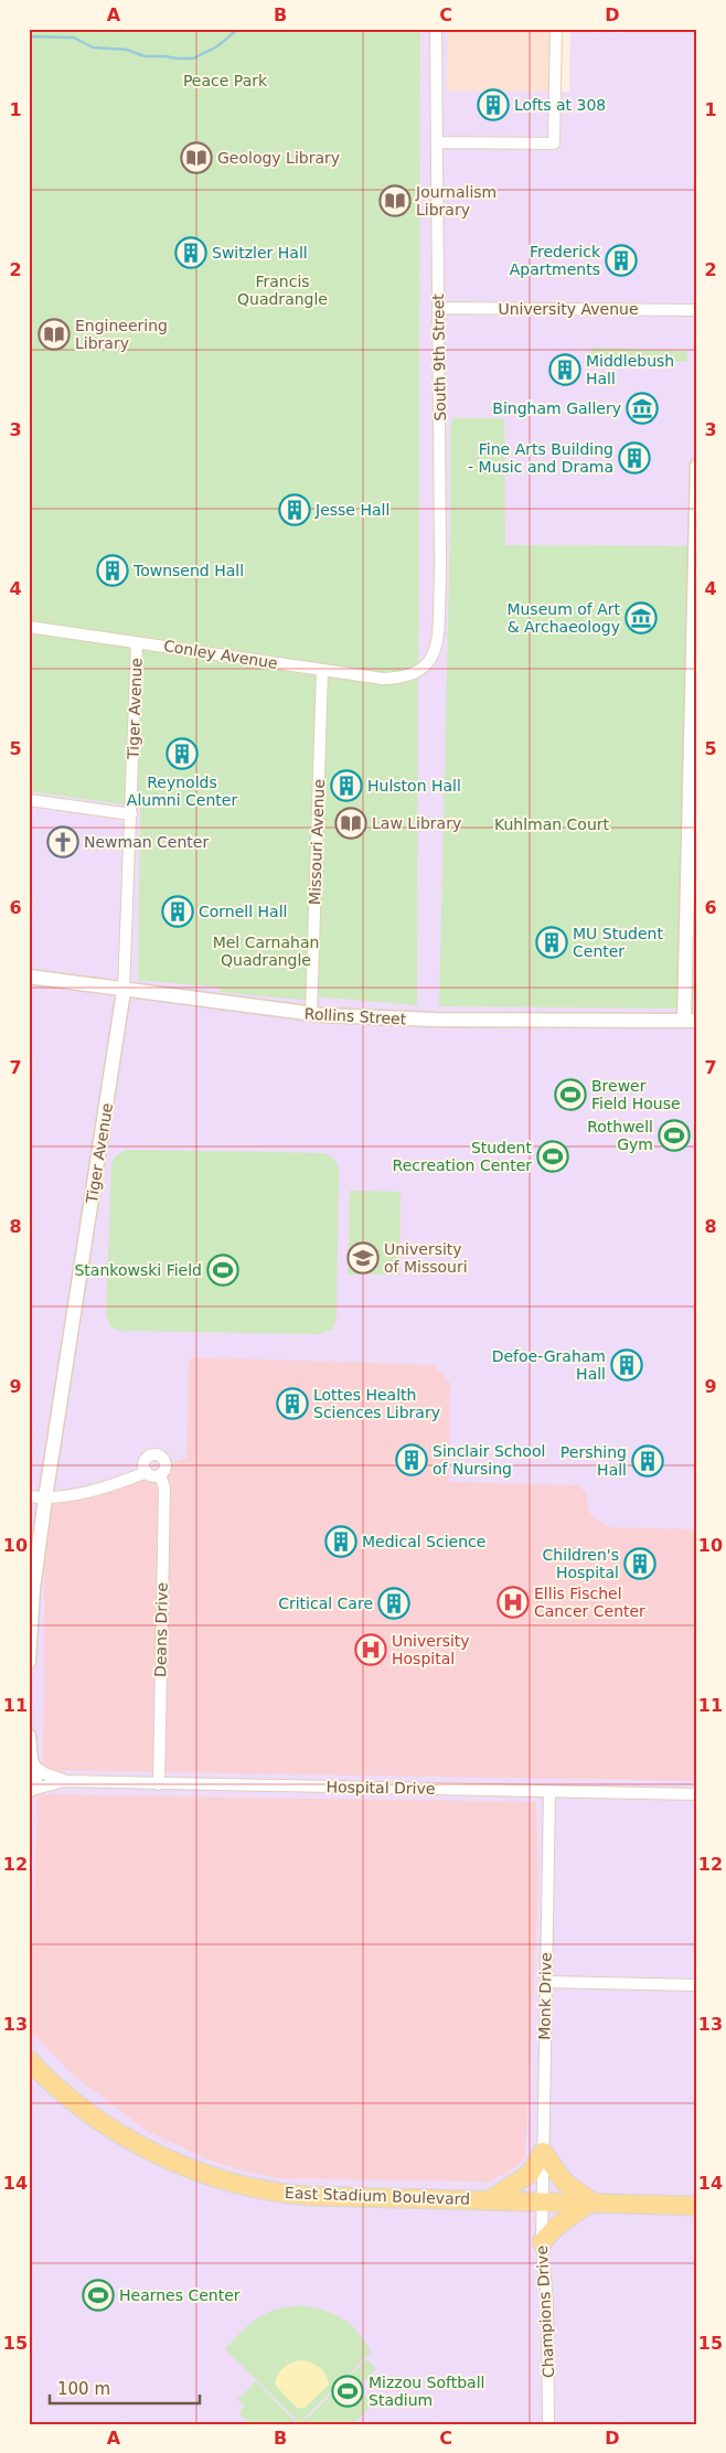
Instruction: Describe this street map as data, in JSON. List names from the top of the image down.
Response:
{
  "streets": {
    "main road": ["East Stadium Boulevard"],
    "street": [
      "University Avenue",
      "South 9th Street",
      "Conley Avenue",
      "Tiger Avenue",
      "Missouri Avenue",
      "Rollins Street",
      "Deans Drive",
      "Hospital Drive",
      "Monk Drive",
      "Champions Drive"
    ]
  },
  "crossings": [
    ["University Avenue", "South 9th Street"],
    ["South 9th Street", "Conley Avenue"],
    ["Conley Avenue", "Tiger Avenue"],
    ["Conley Avenue", "Missouri Avenue"],
    ["Tiger Avenue", "Rollins Street"],
    ["Missouri Avenue", "Rollins Street"],
    ["Deans Drive", "Hospital Drive"],
    ["Hospital Drive", "Monk Drive"],
    ["Monk Drive", "East Stadium Boulevard"],
    ["Monk Drive", "Champions Drive"],
    ["East Stadium Boulevard", "Champions Drive"]
  ],
  "parks": [
    "Peace Park",
    "Francis Quadrangle",
    "Kuhlman Court",
    "Mel Carnahan Quadrangle"
  ],
  "places": {
    "building": [
      "Lofts at 308",
      "Switzler Hall",
      "Frederick Apartments",
      "Middlebush Hall",
      "Fine Arts Building - Music and Drama",
      "Jesse Hall",
      "Townsend Hall",
      "Reynolds Alumni Center",
      "Hulston Hall",
      "Cornell Hall",
      "MU Student Center",
      "Defoe-Graham Hall",
      "Lottes Health Sciences Library",
      "Sinclair School of Nursing",
      "Pershing Hall",
      "Medical Science",
      "Children's Hospital",
      "Critical Care"
    ],
    "library": [
      "Geology Library",
      "Journalism Library",
      "Engineering Library",
      "Law Library"
    ],
    "museum": ["Bingham Gallery", "Museum of Art & Archaeology"],
    "church": ["Newman Center"],
    "sports": [
      "Brewer Field House",
      "Rothwell Gym",
      "Student Recreation Center",
      "Stankowski Field",
      "Hearnes Center",
      "Mizzou Softball Stadium"
    ],
    "school or university": ["University of Missouri"],
    "hospital": ["Ellis Fischel Cancer Center", "University Hospital"]
  },
  "scale_bar": "100 m",
  "grid": {
    "columns": [
      "A",
      "B",
      "C",
      "D"
    ],
    "rows": [
      "1",
      "2",
      "3",
      "4",
      "5",
      "6",
      "7",
      "8",
      "9",
      "10",
      "11",
      "12",
      "13",
      "14",
      "15"
    ]
  }
}
